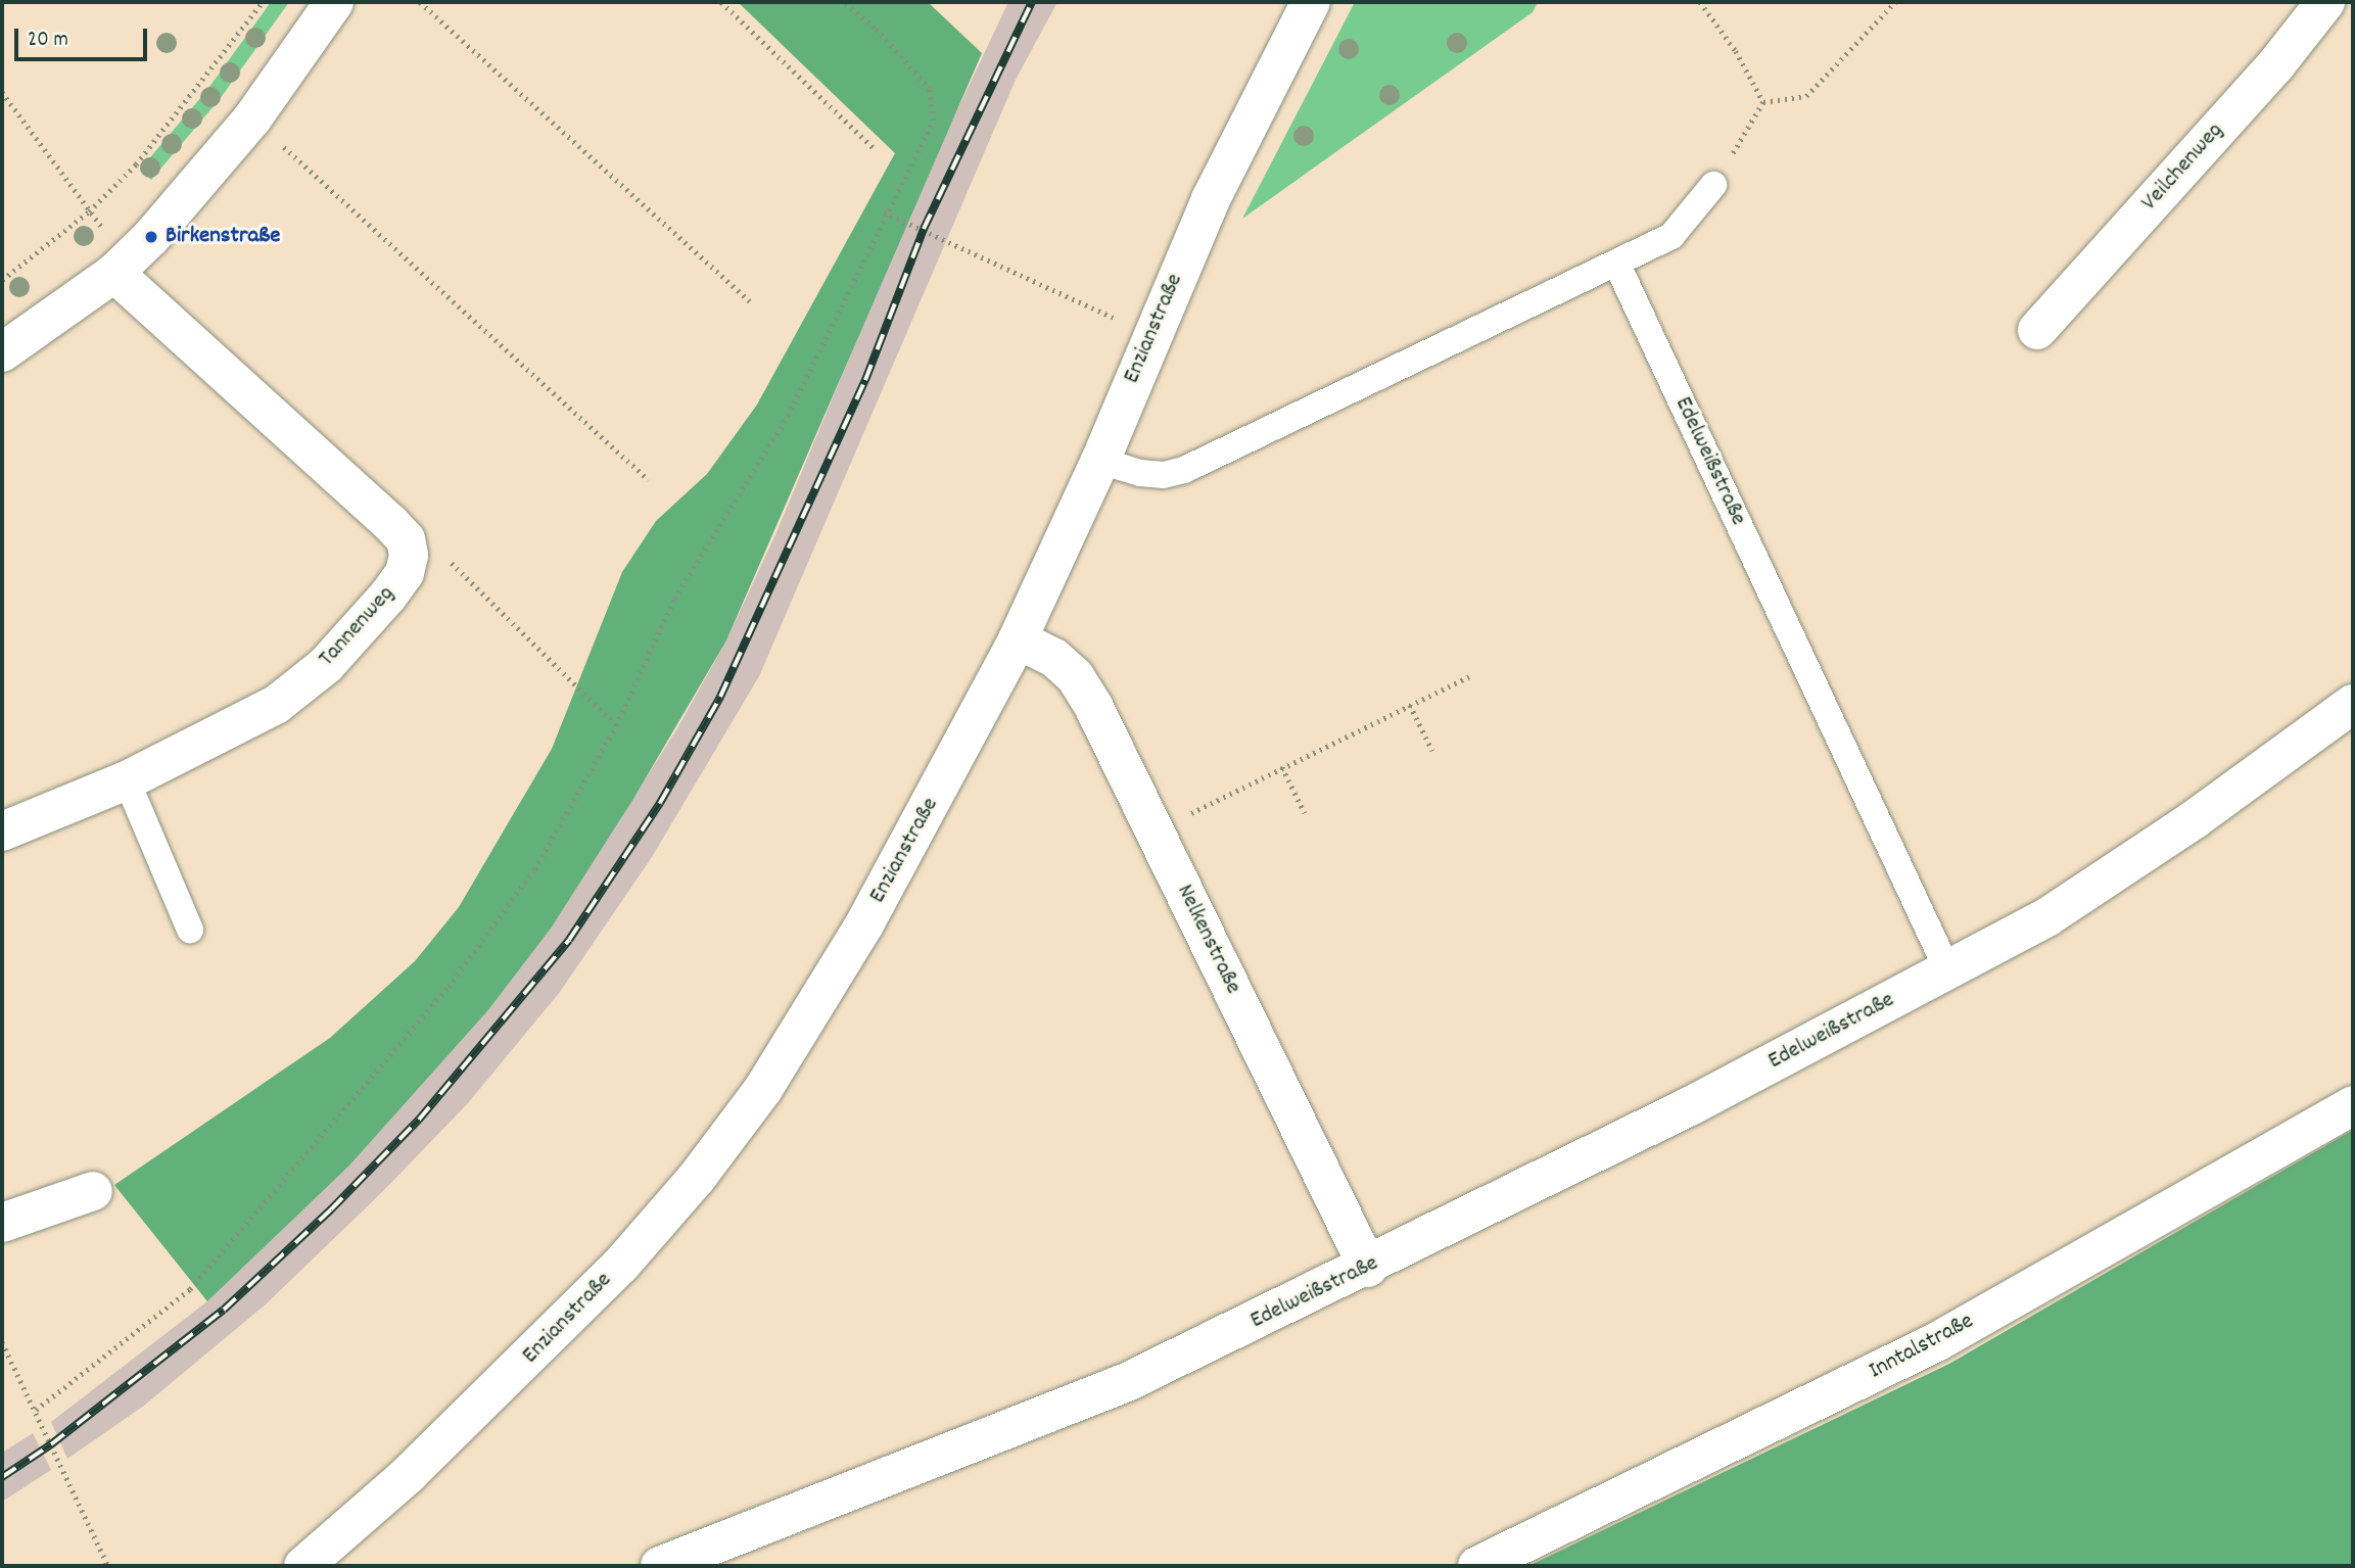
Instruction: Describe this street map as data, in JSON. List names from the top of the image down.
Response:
{
  "streets": {
    "street": [
      "Veilchenweg",
      "Enzianstraße",
      "Edelweißstraße",
      "Tannenweg",
      "Nelkenstraße",
      "Inntalstraße"
    ]
  },
  "crossings": [
    ["Enzianstraße", "Nelkenstraße"],
    ["Edelweißstraße", "Nelkenstraße"]
  ],
  "places": ["Birkenstraße"],
  "scale_bar": "20 m"
}
